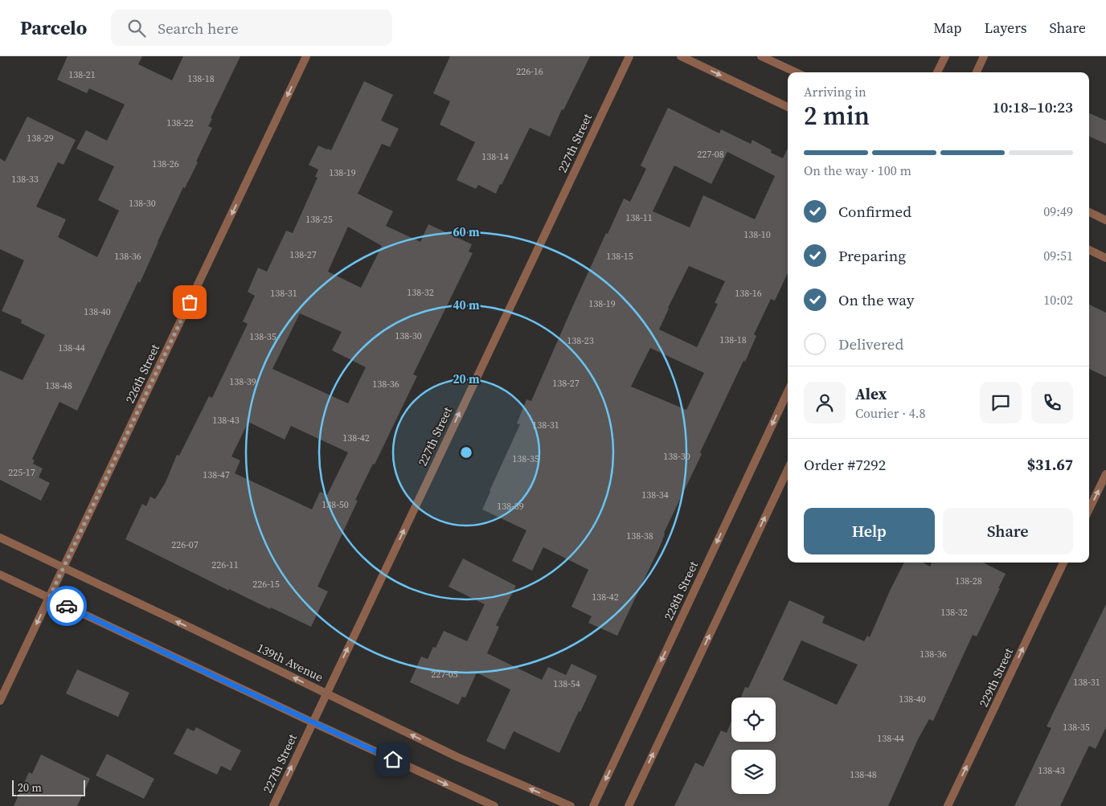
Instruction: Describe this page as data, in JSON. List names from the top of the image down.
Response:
{
  "streets": {
    "street": [
      "227th Street",
      "226th Street",
      "228th Street",
      "139th Avenue",
      "229th Street"
    ]
  },
  "crossings": [
    ["227th Street", "139th Avenue"],
    ["226th Street", "139th Avenue"]
  ],
  "one_way": ["227th Street", "226th Street", "229th Street"],
  "house_numbers": [
    "226-16",
    "138-21",
    "138-18",
    "138-22",
    "138-29",
    "227-08",
    "138-14",
    "138-26",
    "138-19",
    "138-33",
    "138-30",
    "138-11",
    "138-25",
    "138-10",
    "138-27",
    "138-36",
    "138-15",
    "138-32",
    "138-31",
    "138-16",
    "138-19",
    "138-40",
    "138-30",
    "138-35",
    "138-18",
    "138-23",
    "138-44",
    "138-39",
    "138-27",
    "138-36",
    "138-48",
    "138-43",
    "138-31",
    "138-42",
    "138-30",
    "138-35",
    "225-17",
    "138-47",
    "138-34",
    "138-50",
    "138-39",
    "138-38",
    "226-07",
    "226-11",
    "138-28",
    "226-15",
    "138-42",
    "138-32",
    "138-36",
    "227-05",
    "138-31",
    "138-54",
    "138-40",
    "138-35",
    "138-44",
    "138-43",
    "138-48"
  ],
  "scale_bar": "20 m",
  "page": {
    "header": "Parcelo",
    "search": "Search here",
    "nav": ["Map", "Layers", "Share"],
    "heading": ["2 min", "Arriving in", "10:18–10:23"],
    "panel": [
      "Alex",
      "Courier · 4.8",
      "Order #7292",
      "$31.67"
    ],
    "bar": "On the way · 100 m",
    "list": [
      ["Confirmed", "09:49"],
      ["Preparing", "09:51"],
      ["On the way", "10:02"],
      "Delivered"
    ],
    "buttons": ["Help", "Share"],
    "scale": "20 m"
  },
  "rings": ["60 m", "40 m", "20 m"]
}
